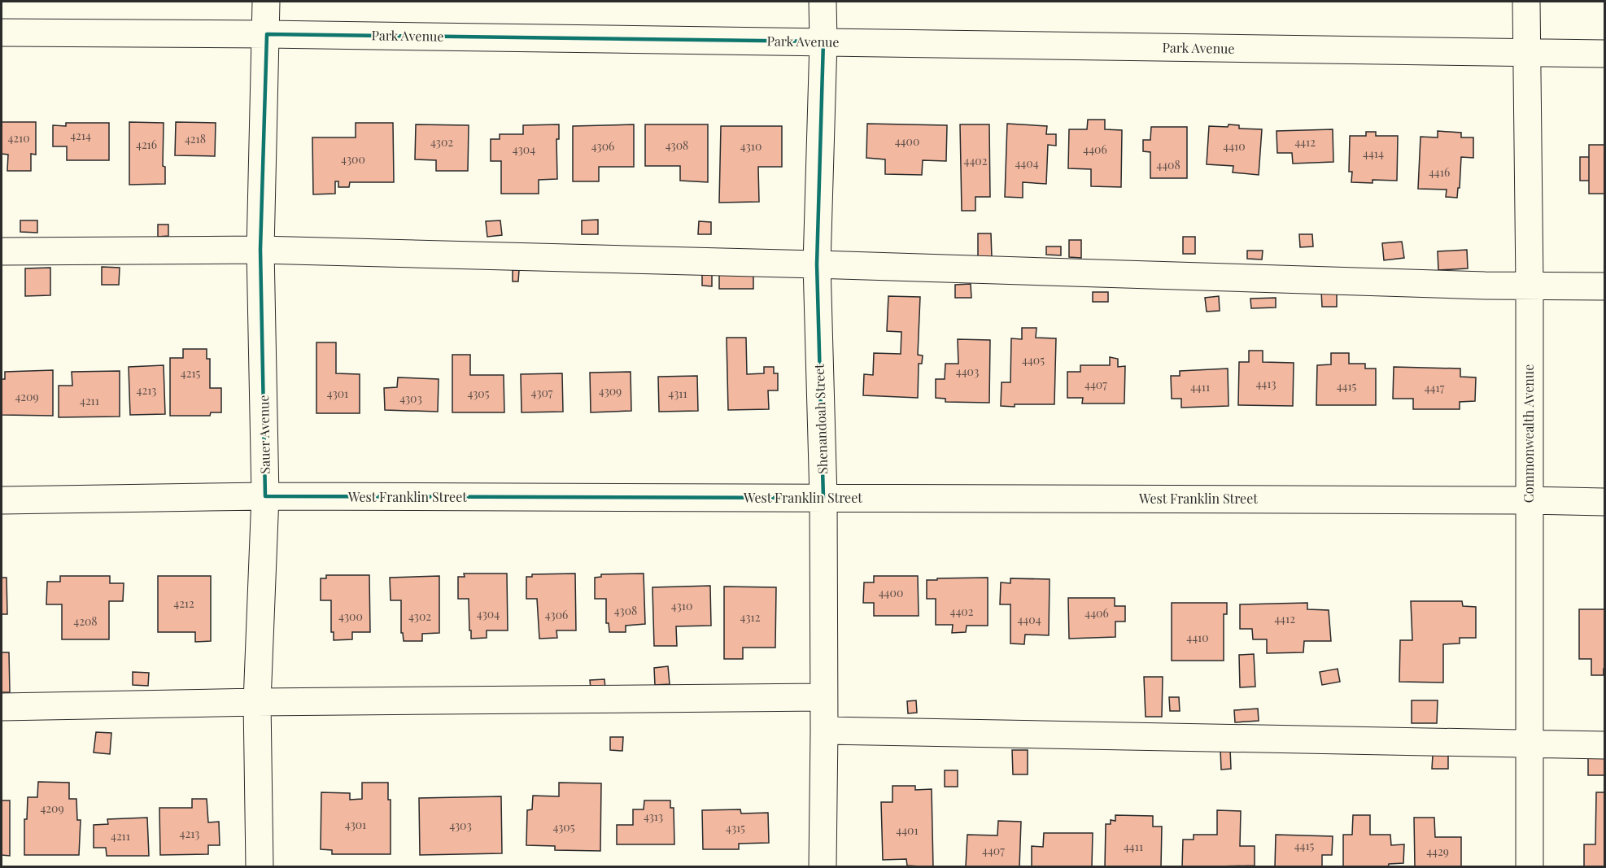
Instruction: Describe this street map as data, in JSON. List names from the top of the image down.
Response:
{
  "streets": {
    "street": [
      "Park Avenue",
      "Shenandoah Street",
      "Commonwealth Avenue",
      "Sauer Avenue",
      "West Franklin Street"
    ]
  },
  "crossings": [
    ["Park Avenue", "Shenandoah Street"],
    ["Park Avenue", "Commonwealth Avenue"],
    ["Park Avenue", "Sauer Avenue"],
    ["Shenandoah Street", "West Franklin Street"],
    ["Commonwealth Avenue", "West Franklin Street"],
    ["Sauer Avenue", "West Franklin Street"]
  ],
  "house_numbers": [
    "4214",
    "4210",
    "4218",
    "4400",
    "4302",
    "4412",
    "4216",
    "4308",
    "4306",
    "4310",
    "4410",
    "4304",
    "4406",
    "4414",
    "4300",
    "4402",
    "4404",
    "4408",
    "4416",
    "4405",
    "4403",
    "4215",
    "4413",
    "4407",
    "4415",
    "4411",
    "4417",
    "4213",
    "4309",
    "4307",
    "4301",
    "4305",
    "4311",
    "4209",
    "4303",
    "4211",
    "4400",
    "4212",
    "4310",
    "4308",
    "4402",
    "4406",
    "4304",
    "4306",
    "4300",
    "4302",
    "4312",
    "4412",
    "4404",
    "4208",
    "4410",
    "4209",
    "4313",
    "4301",
    "4303",
    "4305",
    "4315",
    "4401",
    "4213",
    "4211",
    "4415",
    "4411",
    "4407",
    "4429"
  ]
}
